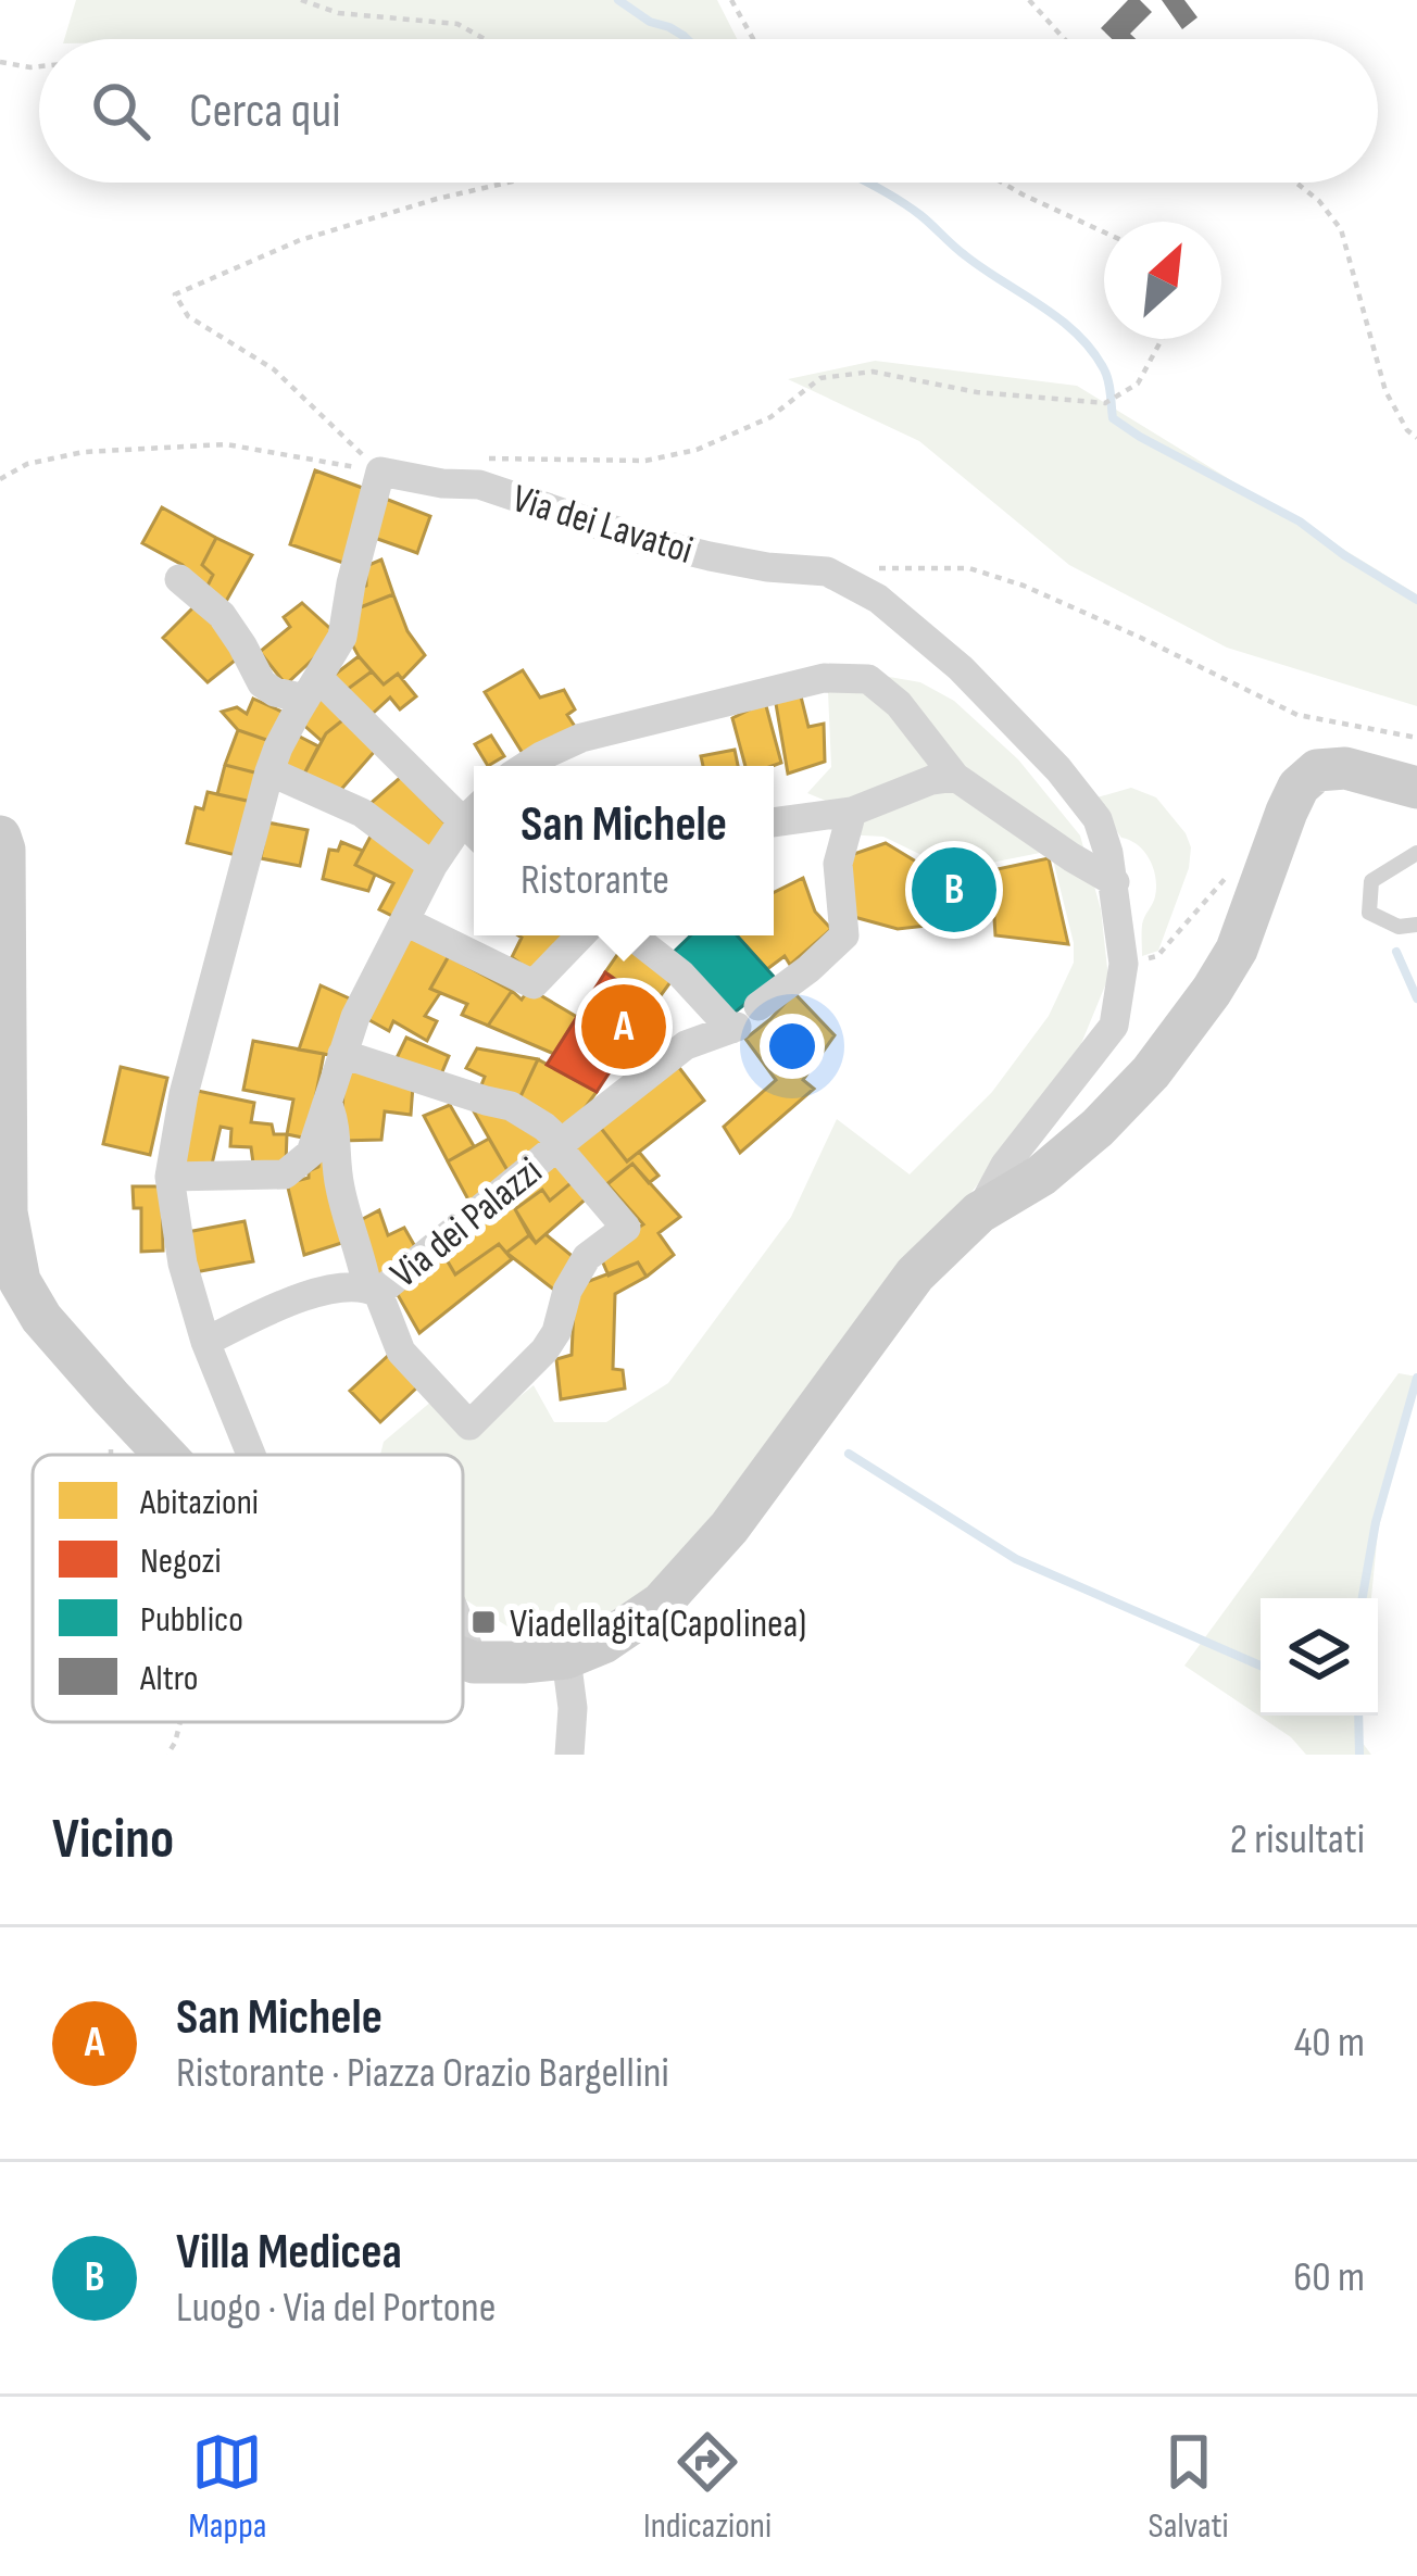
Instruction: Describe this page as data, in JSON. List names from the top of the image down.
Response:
{
  "streets": {
    "street": ["Via dei Lavatoi", "Via dei Palazzi"]
  },
  "places": {
    "transit": ["Viadellagita(Capolinea)"]
  },
  "legend": [
    "Abitazioni",
    "Negozi",
    "Pubblico",
    "Altro"
  ],
  "north": "top right",
  "page": {
    "search": "Cerca qui",
    "popup": ["San Michele", "Ristorante"],
    "pins": ["B", "A"],
    "heading": ["Vicino", "2 risultati"],
    "list": [
      {
        "mark": "A",
        "name": "San Michele",
        "note": "Ristorante · Piazza Orazio Bargellini",
        "value": "40 m"
      },
      {
        "mark": "B",
        "name": "Villa Medicea",
        "note": "Luogo · Via del Portone",
        "value": "60 m"
      }
    ],
    "nav": ["Mappa", "Indicazioni", "Salvati"]
  }
}
